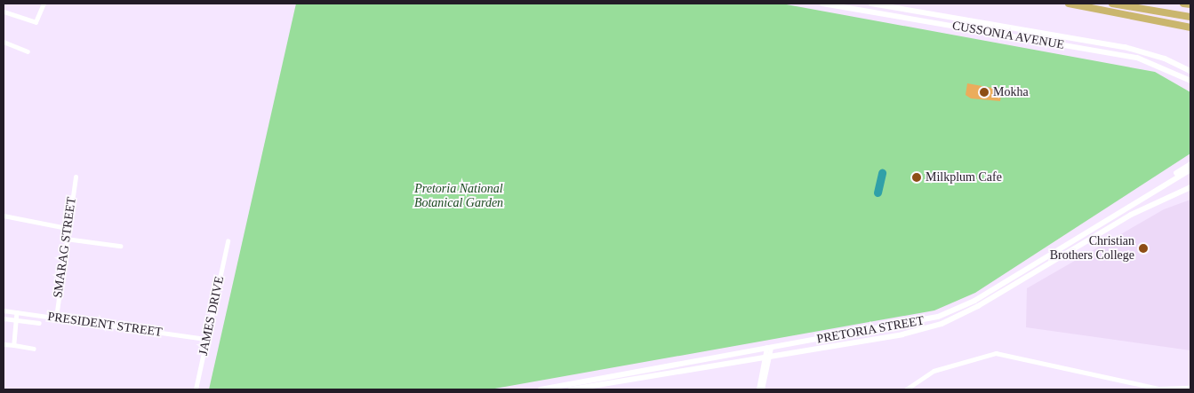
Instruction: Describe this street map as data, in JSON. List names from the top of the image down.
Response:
{
  "streets": {
    "main road": ["CUSSONIA AVENUE", "PRETORIA STREET"],
    "street": ["SMARAG STREET", "JAMES DRIVE", "PRESIDENT STREET"]
  },
  "crossings": [
    ["SMARAG STREET", "PRESIDENT STREET"],
    ["JAMES DRIVE", "PRESIDENT STREET"]
  ],
  "parks": ["Pretoria National Botanical Garden"],
  "places": ["Mokha", "Milkplum Cafe", "Christian Brothers College"]
}
